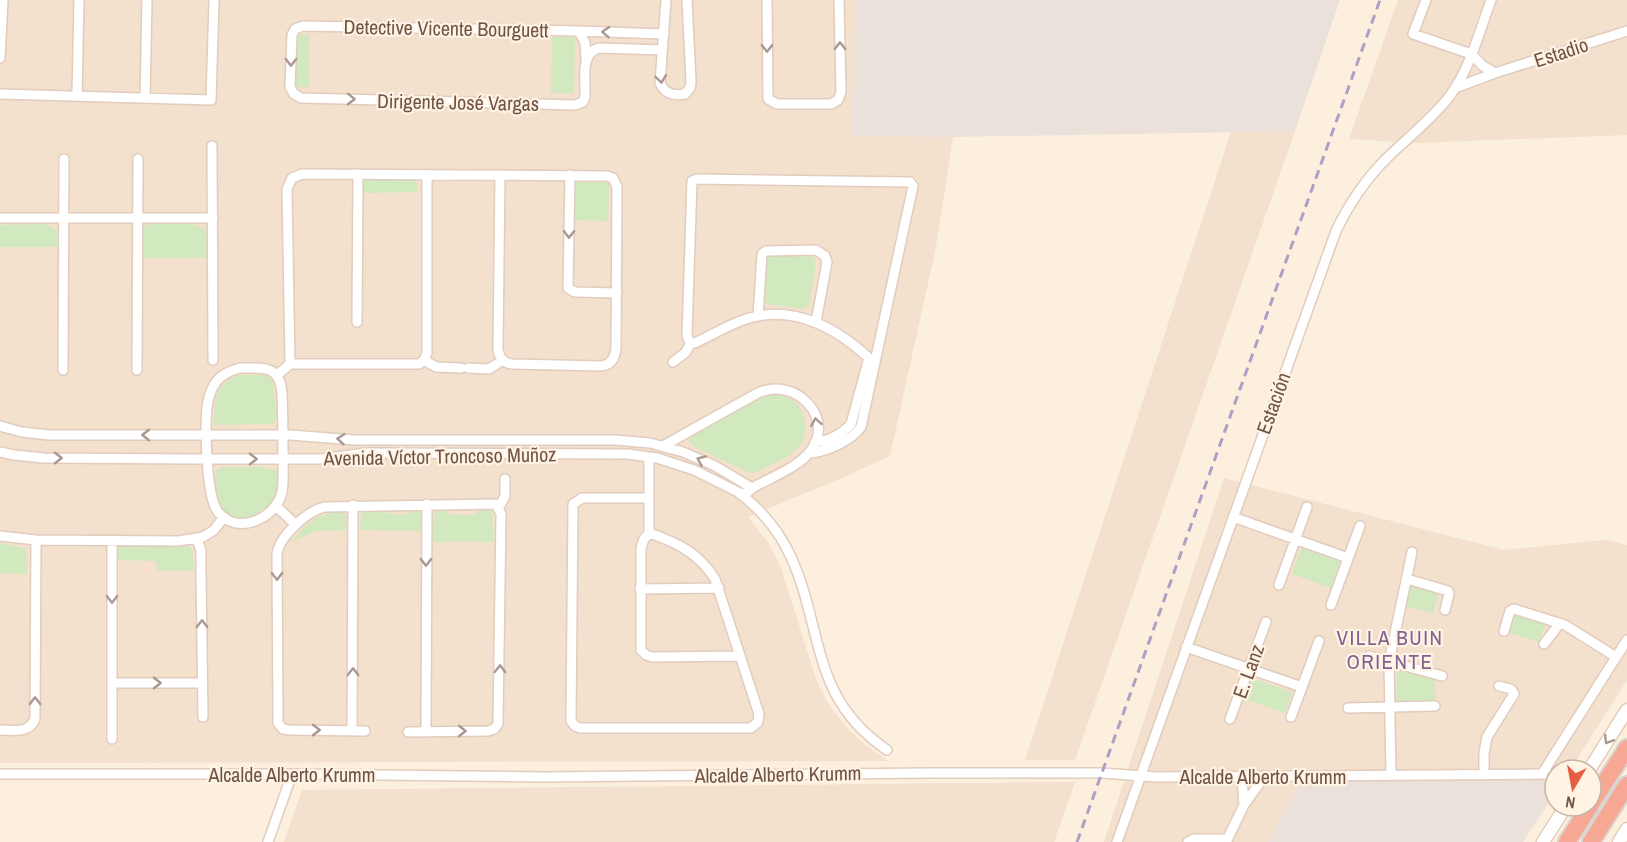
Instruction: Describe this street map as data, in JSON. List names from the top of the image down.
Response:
{
  "streets": {
    "street": [
      "Detective Vicente Bourguett",
      "Estadio",
      "Dirigente José Vargas",
      "Estación",
      "Avenida Víctor Troncoso Muñoz",
      "E. Lanz",
      "Alcalde Alberto Krumm"
    ]
  },
  "crossings": [
    ["Detective Vicente Bourguett", "Dirigente José Vargas"],
    ["Estadio", "Estación"],
    ["Estación", "Alcalde Alberto Krumm"]
  ],
  "one_way": ["Detective Vicente Bourguett"],
  "districts": ["VILLA BUIN ORIENTE"],
  "north": "bottom"
}
